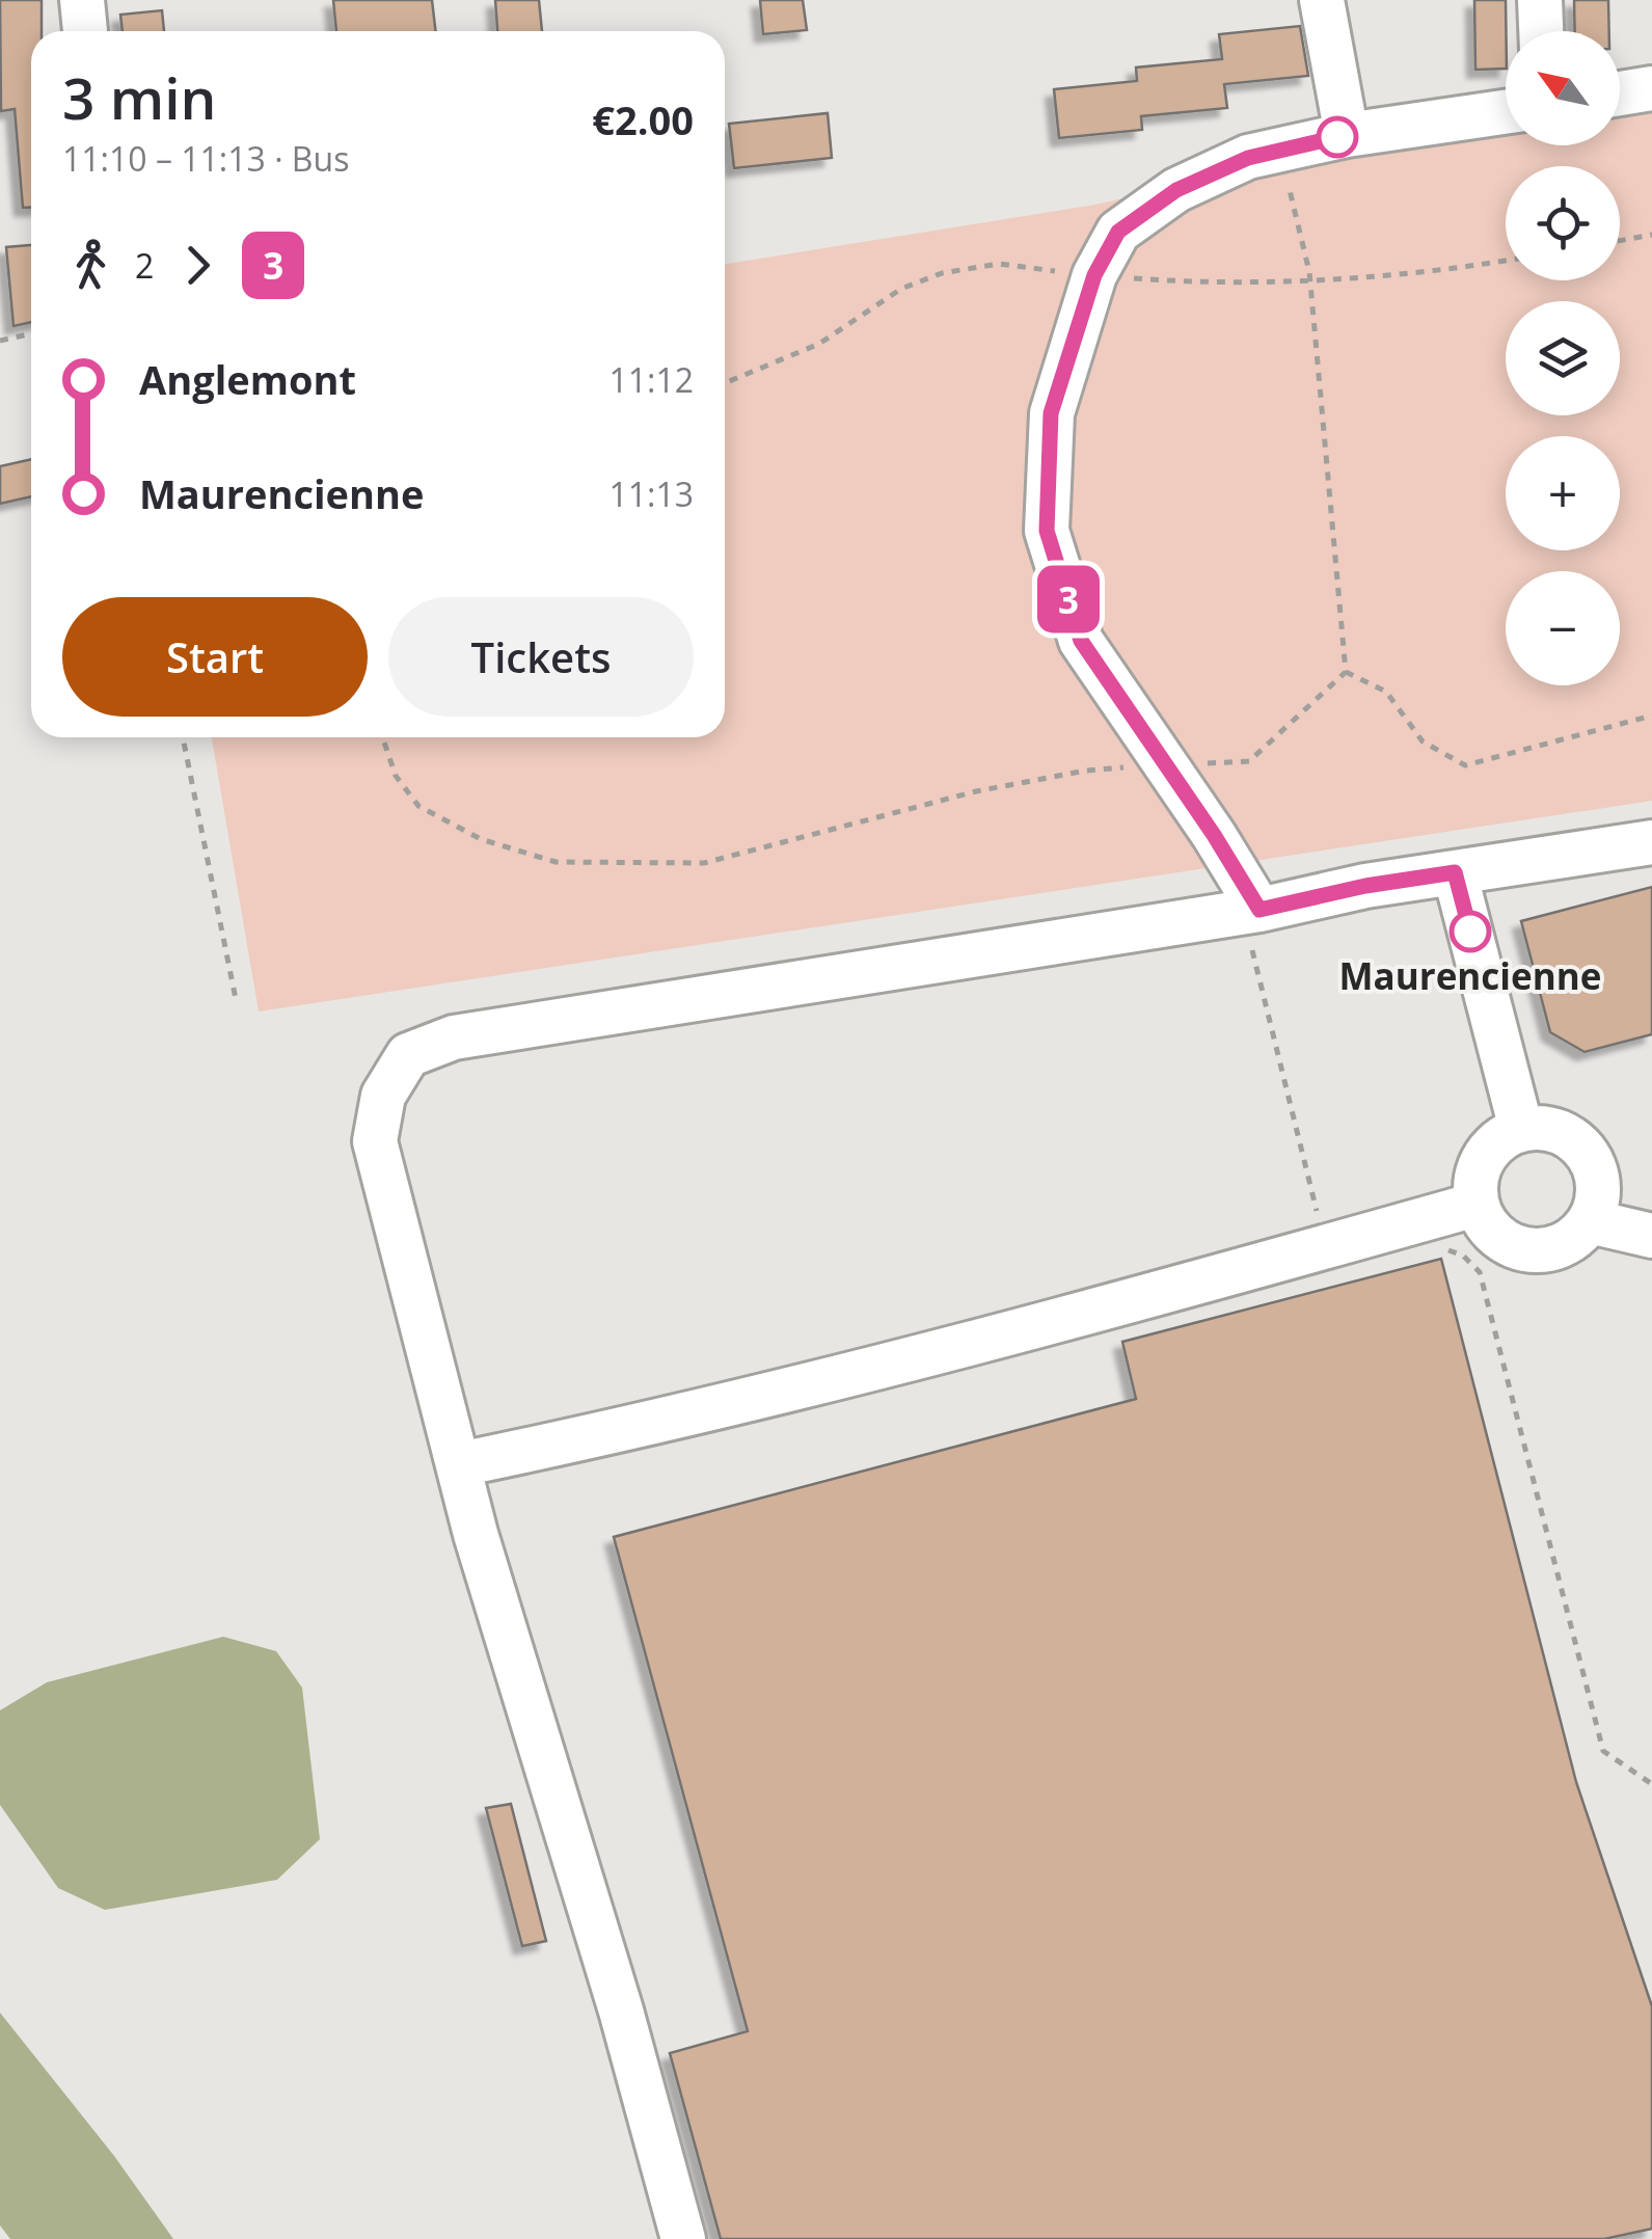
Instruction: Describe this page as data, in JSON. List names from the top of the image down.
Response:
{
  "places": ["Maurencienne"],
  "lines": ["bus line 3"],
  "north": "top left",
  "page": {
    "on_map": "3",
    "map_buttons": ["+", "−"],
    "heading": ["3 min", "11:10 – 11:13 · Bus", "€2.00"],
    "legs": ["2", "3"],
    "list": [
      {
        "name": "Anglemont",
        "value": "11:12"
      },
      {
        "name": "Maurencienne",
        "value": "11:13"
      }
    ],
    "buttons": ["Start", "Tickets"]
  }
}
